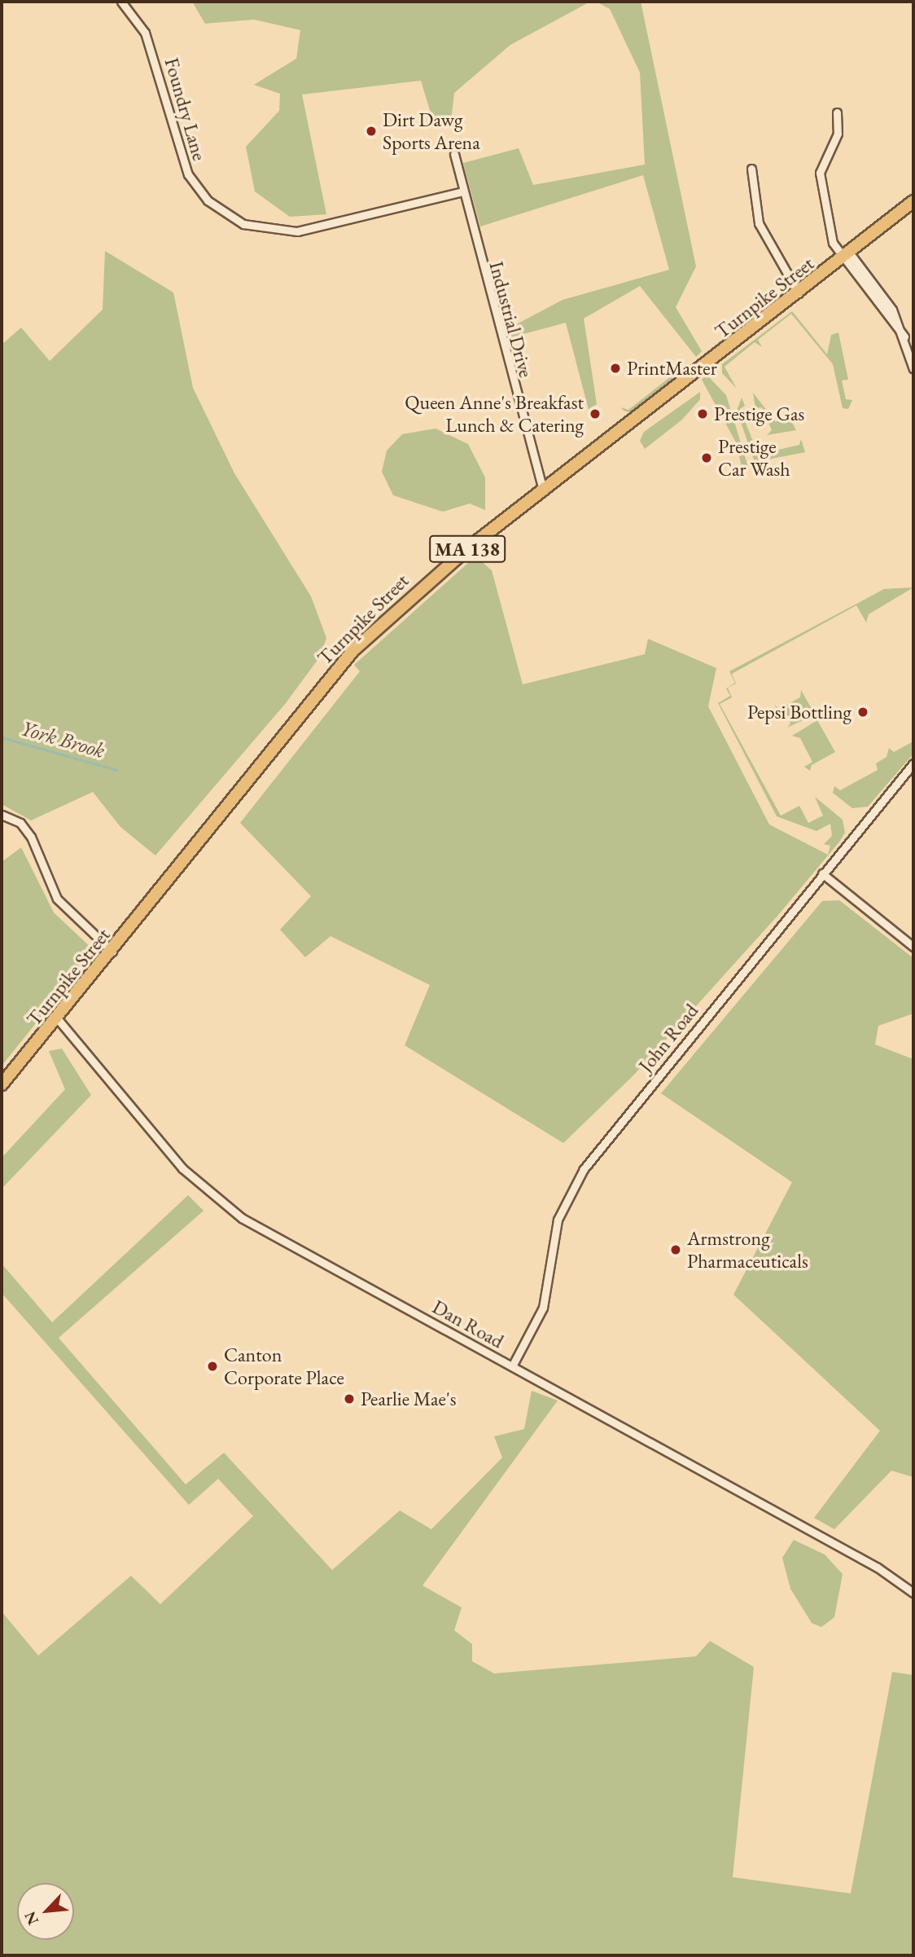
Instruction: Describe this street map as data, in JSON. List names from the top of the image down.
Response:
{
  "streets": {
    "main road": ["Turnpike Street", "MA 138"],
    "street": [
      "Foundry Lane",
      "Industrial Drive",
      "John Road",
      "Dan Road"
    ]
  },
  "crossings": [
    ["Foundry Lane", "Industrial Drive"],
    ["Turnpike Street", "Industrial Drive"],
    ["Turnpike Street", "Dan Road"],
    ["John Road", "Dan Road"]
  ],
  "water": ["York Brook"],
  "places": [
    "Dirt Dawg Sports Arena",
    "PrintMaster",
    "Queen Anne's Breakfast Lunch & Catering",
    "Prestige Gas",
    "Prestige Car Wash",
    "Pepsi Bottling",
    "Armstrong Pharmaceuticals",
    "Canton Corporate Place",
    "Pearlie Mae's"
  ],
  "north": "bottom left"
}
